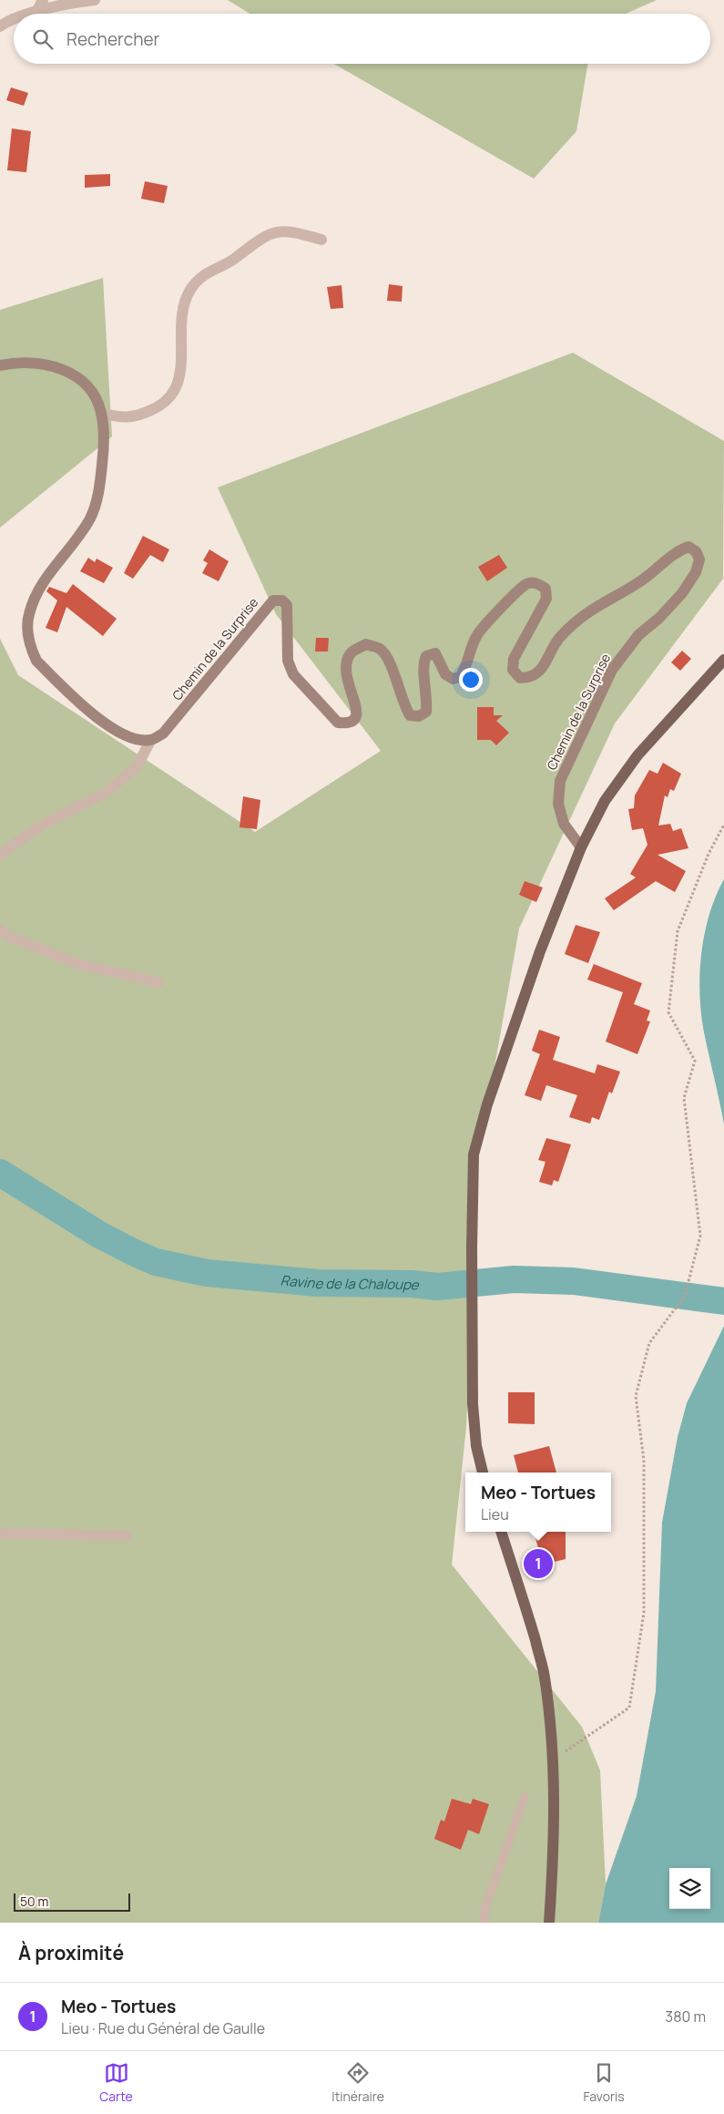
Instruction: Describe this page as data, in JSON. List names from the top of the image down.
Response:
{
  "streets": {
    "main road": ["Chemin de la Surprise"]
  },
  "water": ["Ravine de la Chaloupe"],
  "scale_bar": "50 m",
  "page": {
    "search": "Rechercher",
    "popup": ["Meo - Tortues", "Lieu"],
    "pins": "1",
    "scale": "50 m",
    "heading": "À proximité",
    "list": [
      {
        "mark": "1",
        "name": "Meo - Tortues",
        "note": "Lieu · Rue du Général de Gaulle",
        "value": "380 m"
      }
    ],
    "nav": ["Carte", "Itinéraire", "Favoris"]
  }
}
